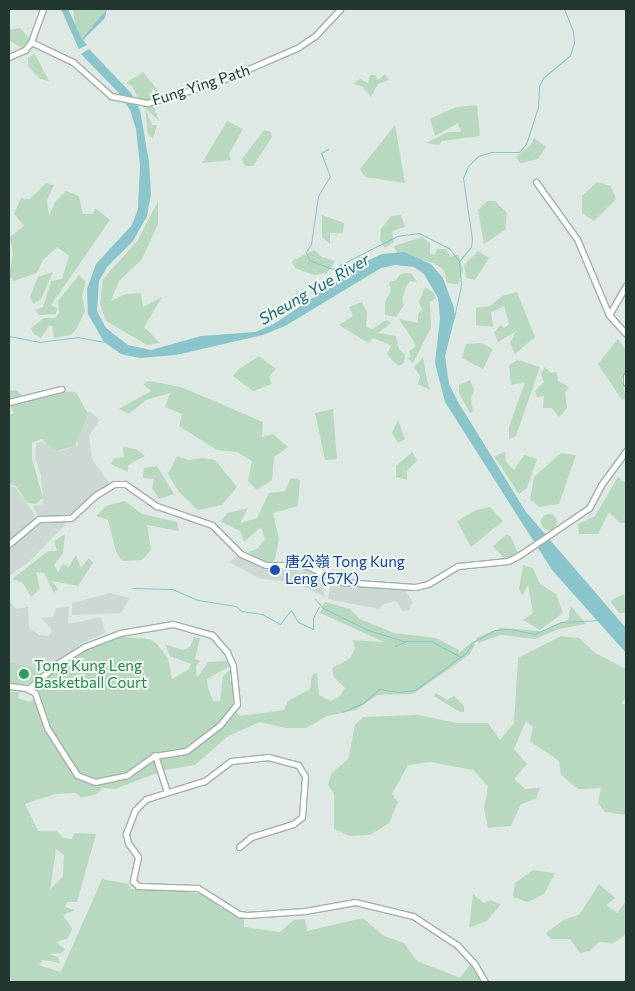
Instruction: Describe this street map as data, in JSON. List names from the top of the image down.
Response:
{
  "streets": {
    "street": ["Fung Ying Path"]
  },
  "water": ["Sheung Yue River"],
  "places": ["唐公嶺 Tong Kung Leng (57K)", "Tong Kung Leng Basketball Court"]
}
